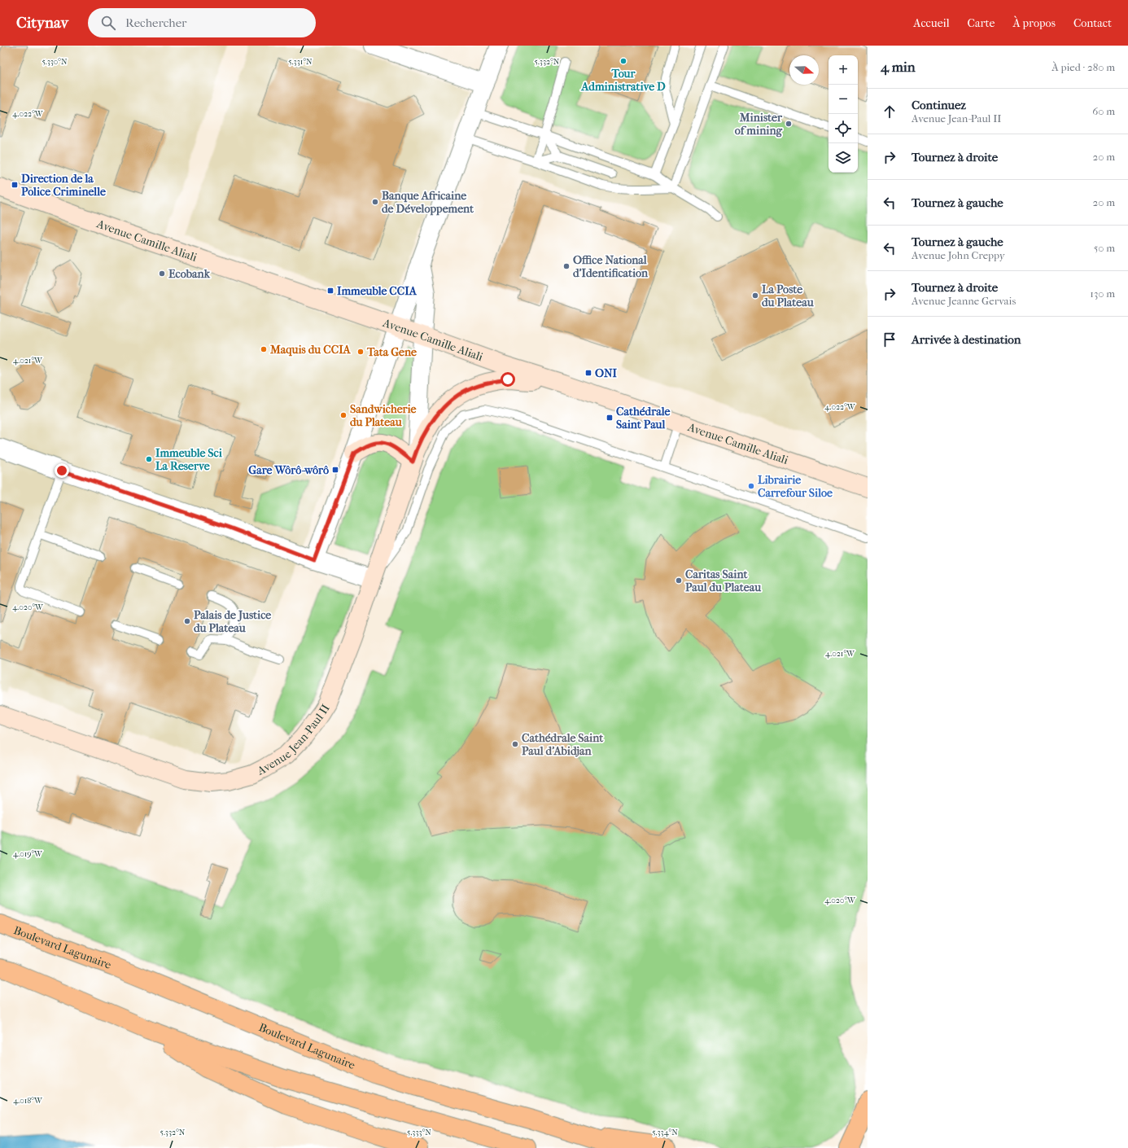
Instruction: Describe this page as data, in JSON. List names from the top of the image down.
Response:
{
  "streets": {
    "highway": ["Boulevard Lagunaire"],
    "main road": ["Avenue Camille Aliali", "Avenue Jean-Paul II"]
  },
  "crossings": [
    ["Avenue Camille Aliali", "Avenue Jean-Paul II"]
  ],
  "places": {
    "other": [
      "Tour Administrative D",
      "Minister of mining",
      "Banque Africaine de Développement",
      "Office National d'Identification",
      "Ecobank",
      "La Poste du Plateau",
      "Maquis du CCIA",
      "Tata Gene",
      "Sandwicherie du Plateau",
      "Immeuble Sci La Reserve",
      "Librairie Carrefour Siloe",
      "Caritas Saint Paul du Plateau",
      "Palais de Justice du Plateau",
      "Cathédrale Saint Paul d'Abidjan"
    ],
    "transit": [
      "Direction de la Police Criminelle",
      "Immeuble CCIA",
      "ONI",
      "Cathédrale Saint Paul",
      "Gare Wôrô-wôrô"
    ]
  },
  "north": "right",
  "page": {
    "header": "Citynav",
    "search": "Rechercher",
    "nav": [
      "Accueil",
      "Carte",
      "À propos",
      "Contact"
    ],
    "heading": ["4 min", "À pied · 280 m"],
    "map_buttons": ["+", "−"],
    "list": [
      ["Continuez", "Avenue Jean-Paul II", "60 m"],
      ["Tournez à droite", "20 m"],
      ["Tournez à gauche", "20 m"],
      ["Tournez à gauche", "Avenue John Creppy", "50 m"],
      ["Tournez à droite", "Avenue Jeanne Gervais", "130 m"],
      "Arrivée à destination"
    ]
  },
  "coordinates": [
    "5.330°N",
    "5.331°N",
    "5.332°N",
    "4.022°W",
    "4.021°W",
    "4.020°W",
    "4.019°W",
    "4.018°W",
    "5.333°N",
    "5.334°N"
  ]
}
